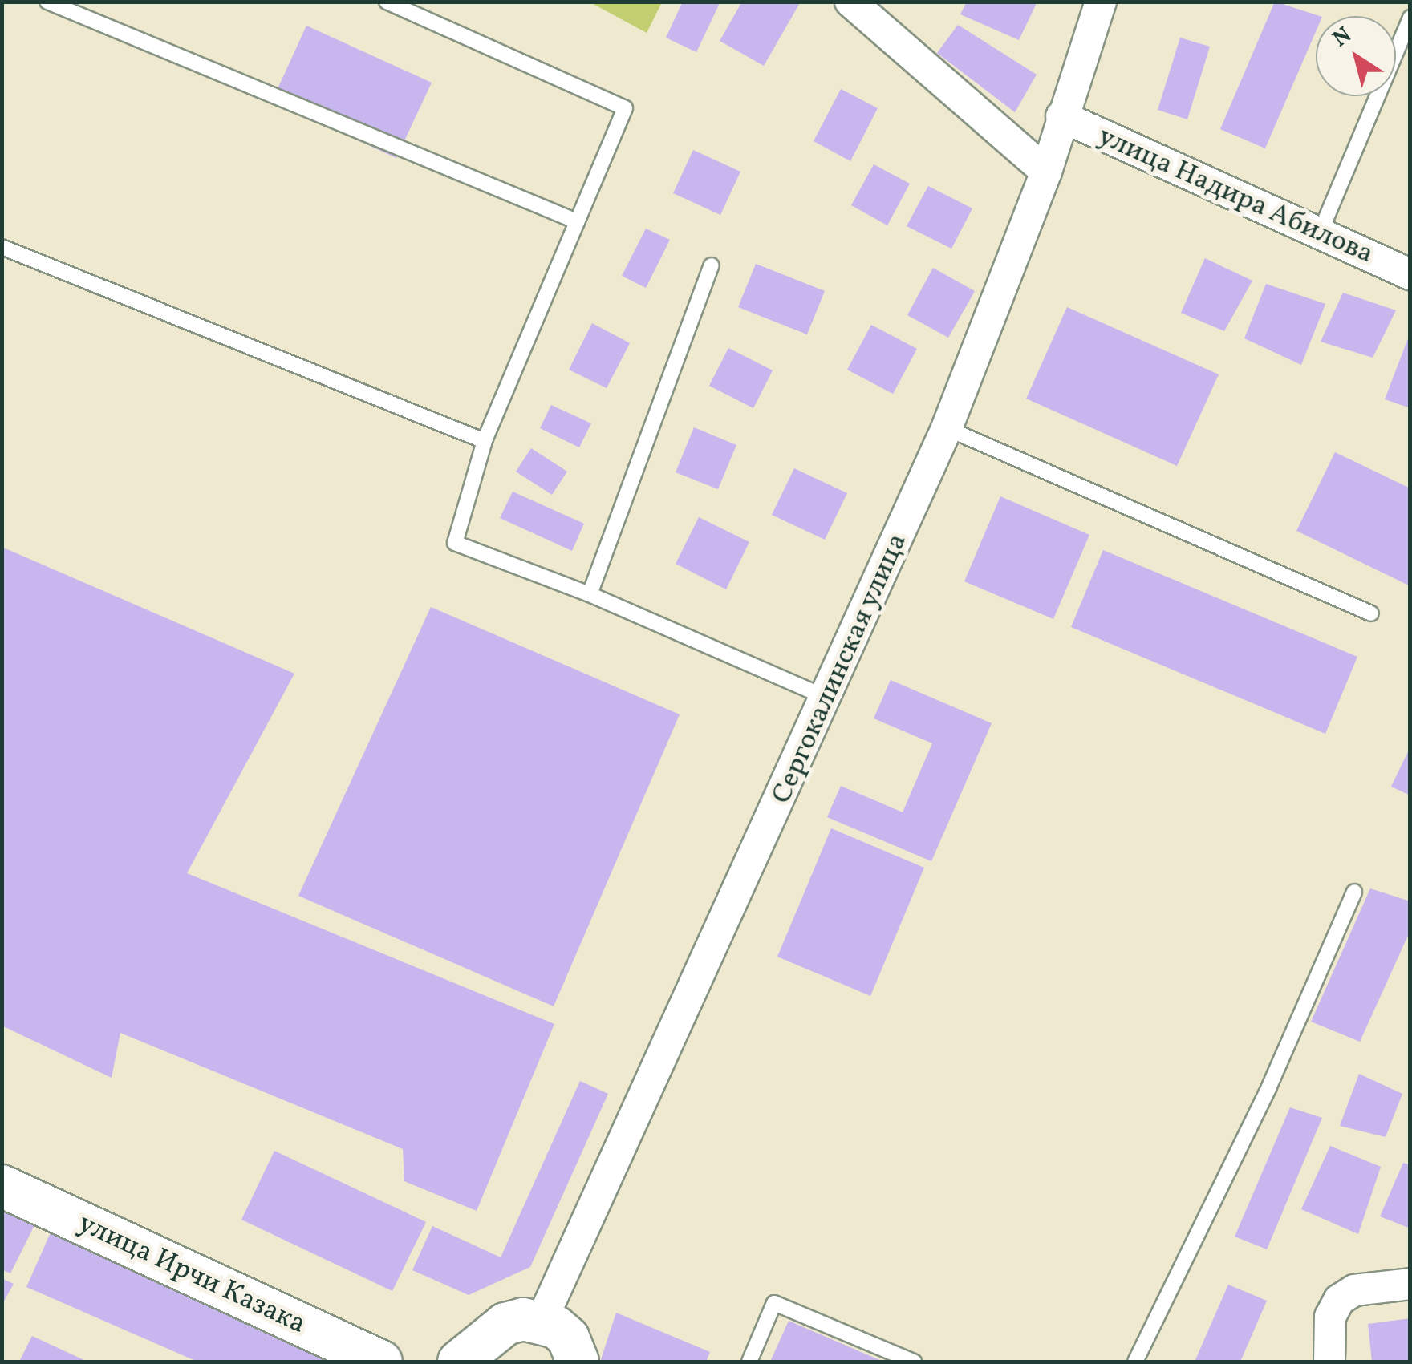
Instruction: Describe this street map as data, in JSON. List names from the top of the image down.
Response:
{
  "streets": {
    "main road": ["улица Ирчи Казака"],
    "street": ["улица Надира Абилова", "Сергокалинская улица"]
  },
  "crossings": [
    ["улица Надира Абилова", "Сергокалинская улица"]
  ],
  "north": "top left"
}
